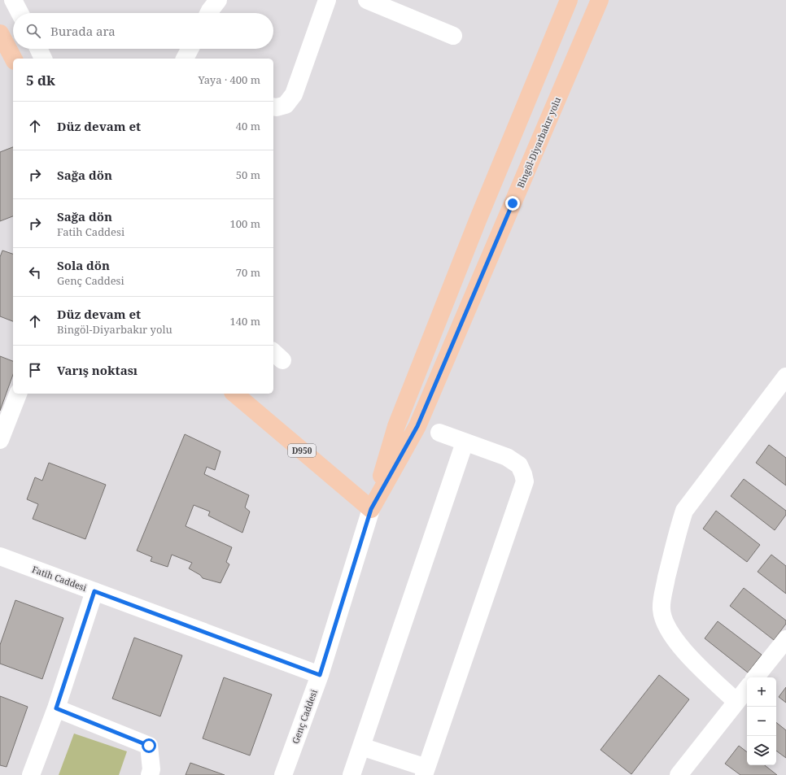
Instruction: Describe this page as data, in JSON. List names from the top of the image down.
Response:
{
  "streets": {
    "main road": ["Bingöl-Diyarbakır yolu", "D950"],
    "street": ["Fatih Caddesi", "Genç Caddesi"]
  },
  "crossings": [
    ["Bingöl-Diyarbakır yolu", "D950"],
    ["Bingöl-Diyarbakır yolu", "Genç Caddesi"],
    ["D950", "Genç Caddesi"],
    ["Fatih Caddesi", "Genç Caddesi"]
  ],
  "page": {
    "search": "Burada ara",
    "heading": ["5 dk", "Yaya · 400 m"],
    "list": [
      ["Düz devam et", "40 m"],
      ["Sağa dön", "50 m"],
      ["Sağa dön", "Fatih Caddesi", "100 m"],
      ["Sola dön", "Genç Caddesi", "70 m"],
      ["Düz devam et", "Bingöl-Diyarbakır yolu", "140 m"],
      "Varış noktası"
    ],
    "map_buttons": ["+", "−"]
  }
}
